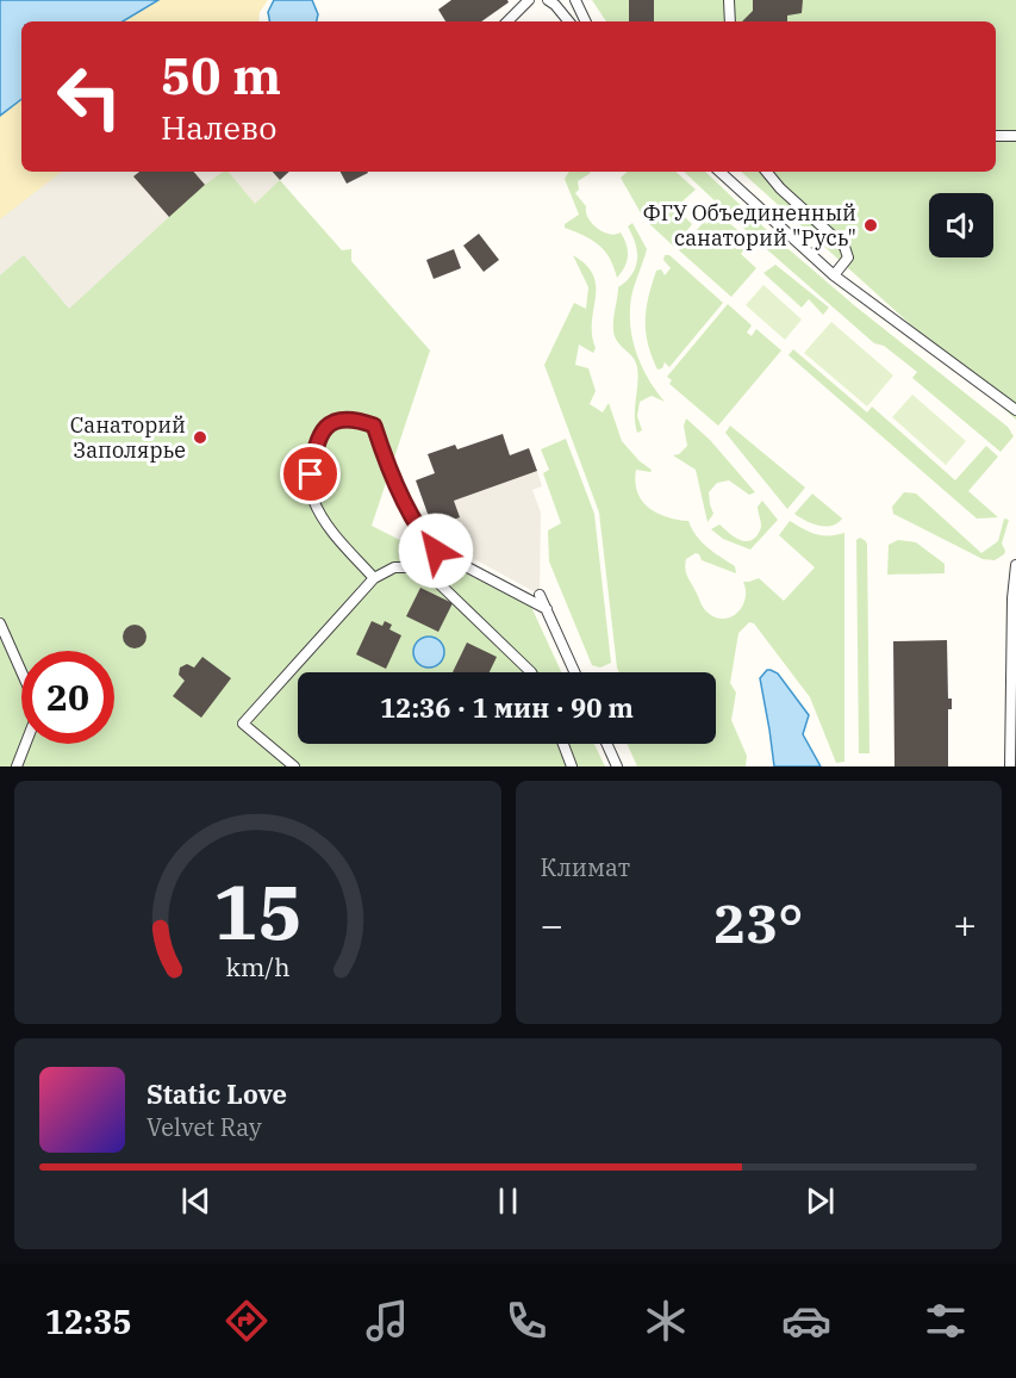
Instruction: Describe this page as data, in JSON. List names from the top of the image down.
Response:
{
  "places": ["ФГУ Объединенный санаторий \"Русь\"", "Санаторий Заполярье"],
  "page": {
    "turn": ["50 m", "Налево"],
    "limit": "20",
    "trip": "12:36 · 1 мин · 90 m",
    "tile": "Климат",
    "heat": ["−", "23°", "+"],
    "song": ["Static Love", "Velvet Ray"],
    "tabs": "12:35",
    "gauge": ["15", "km/h"]
  }
}
